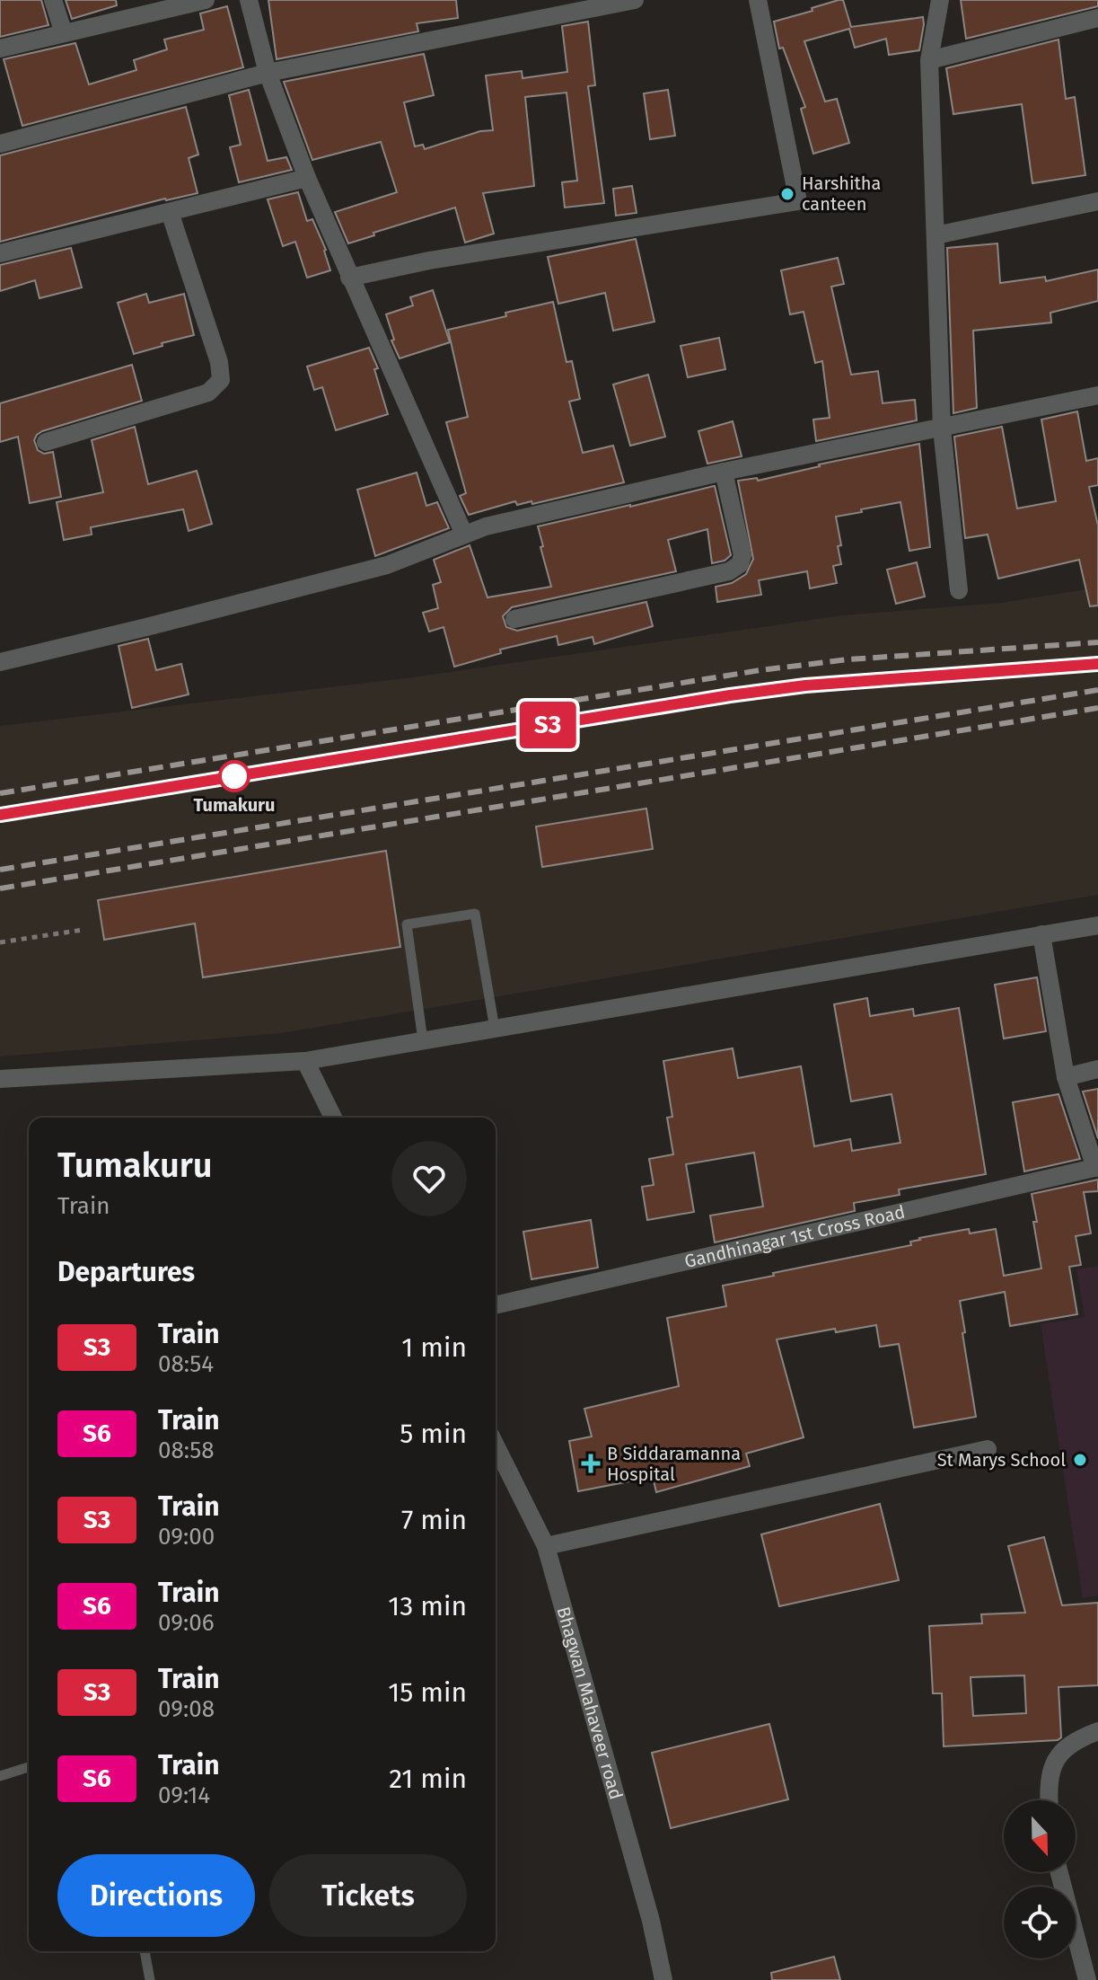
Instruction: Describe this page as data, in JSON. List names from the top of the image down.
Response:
{
  "streets": {
    "street": ["Gandhinagar 1st Cross Road", "Bhagwan Mahaveer road"]
  },
  "places": {
    "other": ["Harshitha canteen", "Tumakuru", "St Marys School"],
    "health": ["B Siddaramanna Hospital"]
  },
  "north": "bottom",
  "page": {
    "on_map": "S3",
    "heading": [
      ["Tumakuru", "Train"],
      "Departures"
    ],
    "list": [
      {
        "mark": "S3",
        "name": "Train",
        "note": "08:54",
        "value": "1 min"
      },
      {
        "mark": "S6",
        "name": "Train",
        "note": "08:58",
        "value": "5 min"
      },
      {
        "mark": "S3",
        "name": "Train",
        "note": "09:00",
        "value": "7 min"
      },
      {
        "mark": "S6",
        "name": "Train",
        "note": "09:06",
        "value": "13 min"
      },
      {
        "mark": "S3",
        "name": "Train",
        "note": "09:08",
        "value": "15 min"
      },
      {
        "mark": "S6",
        "name": "Train",
        "note": "09:14",
        "value": "21 min"
      }
    ],
    "buttons": ["Directions", "Tickets"]
  }
}
